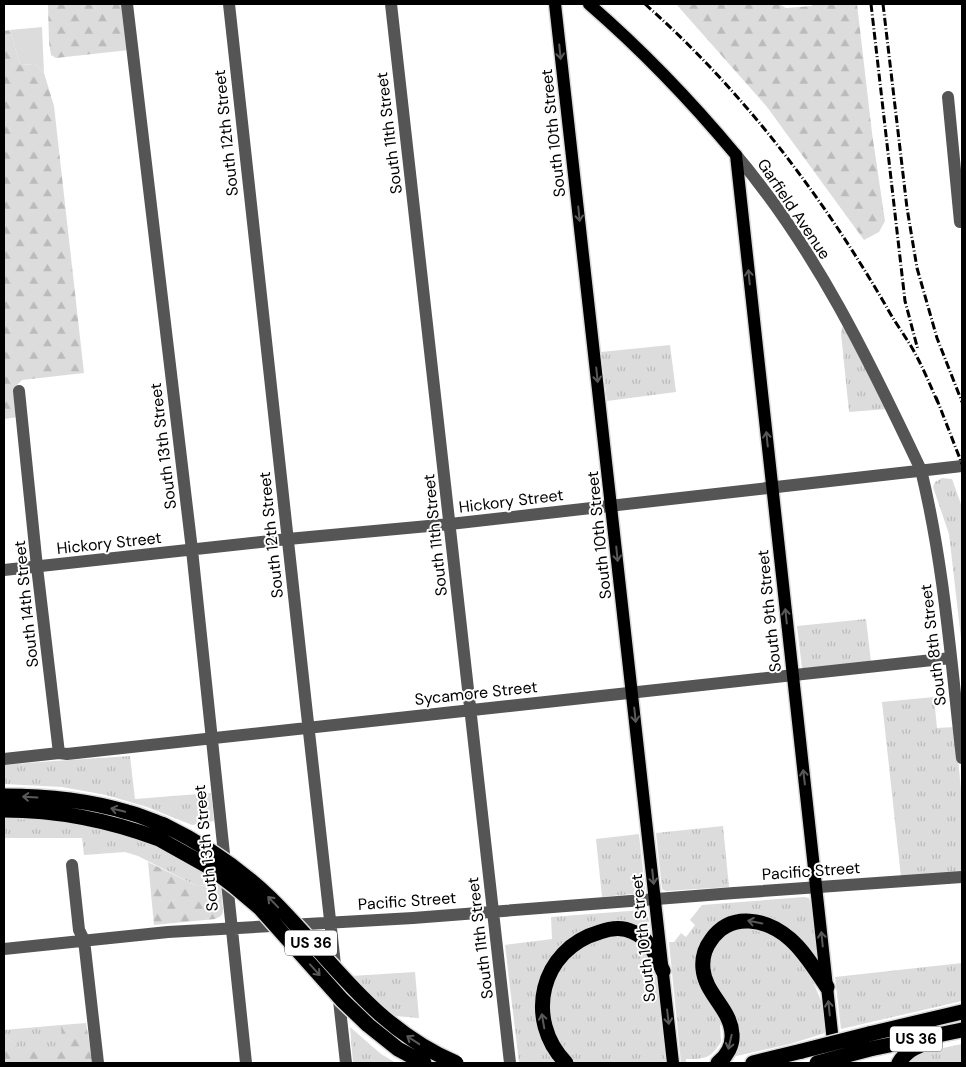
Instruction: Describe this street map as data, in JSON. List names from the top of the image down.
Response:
{
  "streets": {
    "highway": ["US 36"],
    "main road": ["South 10th Street", "Garfield Avenue", "South 9th Street"],
    "street": [
      "South 12th Street",
      "South 11th Street",
      "South 13th Street",
      "Hickory Street",
      "South 14th Street",
      "South 8th Street",
      "Sycamore Street",
      "Pacific Street"
    ]
  },
  "crossings": [
    ["South 12th Street", "Hickory Street"],
    ["South 12th Street", "Sycamore Street"],
    ["South 12th Street", "Pacific Street"],
    ["South 11th Street", "Hickory Street"],
    ["South 11th Street", "Sycamore Street"],
    ["South 11th Street", "Pacific Street"],
    ["South 10th Street", "Hickory Street"],
    ["South 10th Street", "Sycamore Street"],
    ["South 10th Street", "Pacific Street"],
    ["Garfield Avenue", "Hickory Street"],
    ["Garfield Avenue", "South 9th Street"],
    ["Garfield Avenue", "South 8th Street"],
    ["South 13th Street", "Hickory Street"],
    ["South 13th Street", "Sycamore Street"],
    ["South 13th Street", "Pacific Street"],
    ["Hickory Street", "South 14th Street"],
    ["Hickory Street", "South 9th Street"],
    ["Hickory Street", "South 8th Street"],
    ["South 14th Street", "Sycamore Street"],
    ["South 9th Street", "Sycamore Street"],
    ["South 9th Street", "Pacific Street"],
    ["South 8th Street", "Sycamore Street"]
  ],
  "one_way": ["South 10th Street", "South 9th Street"]
}
